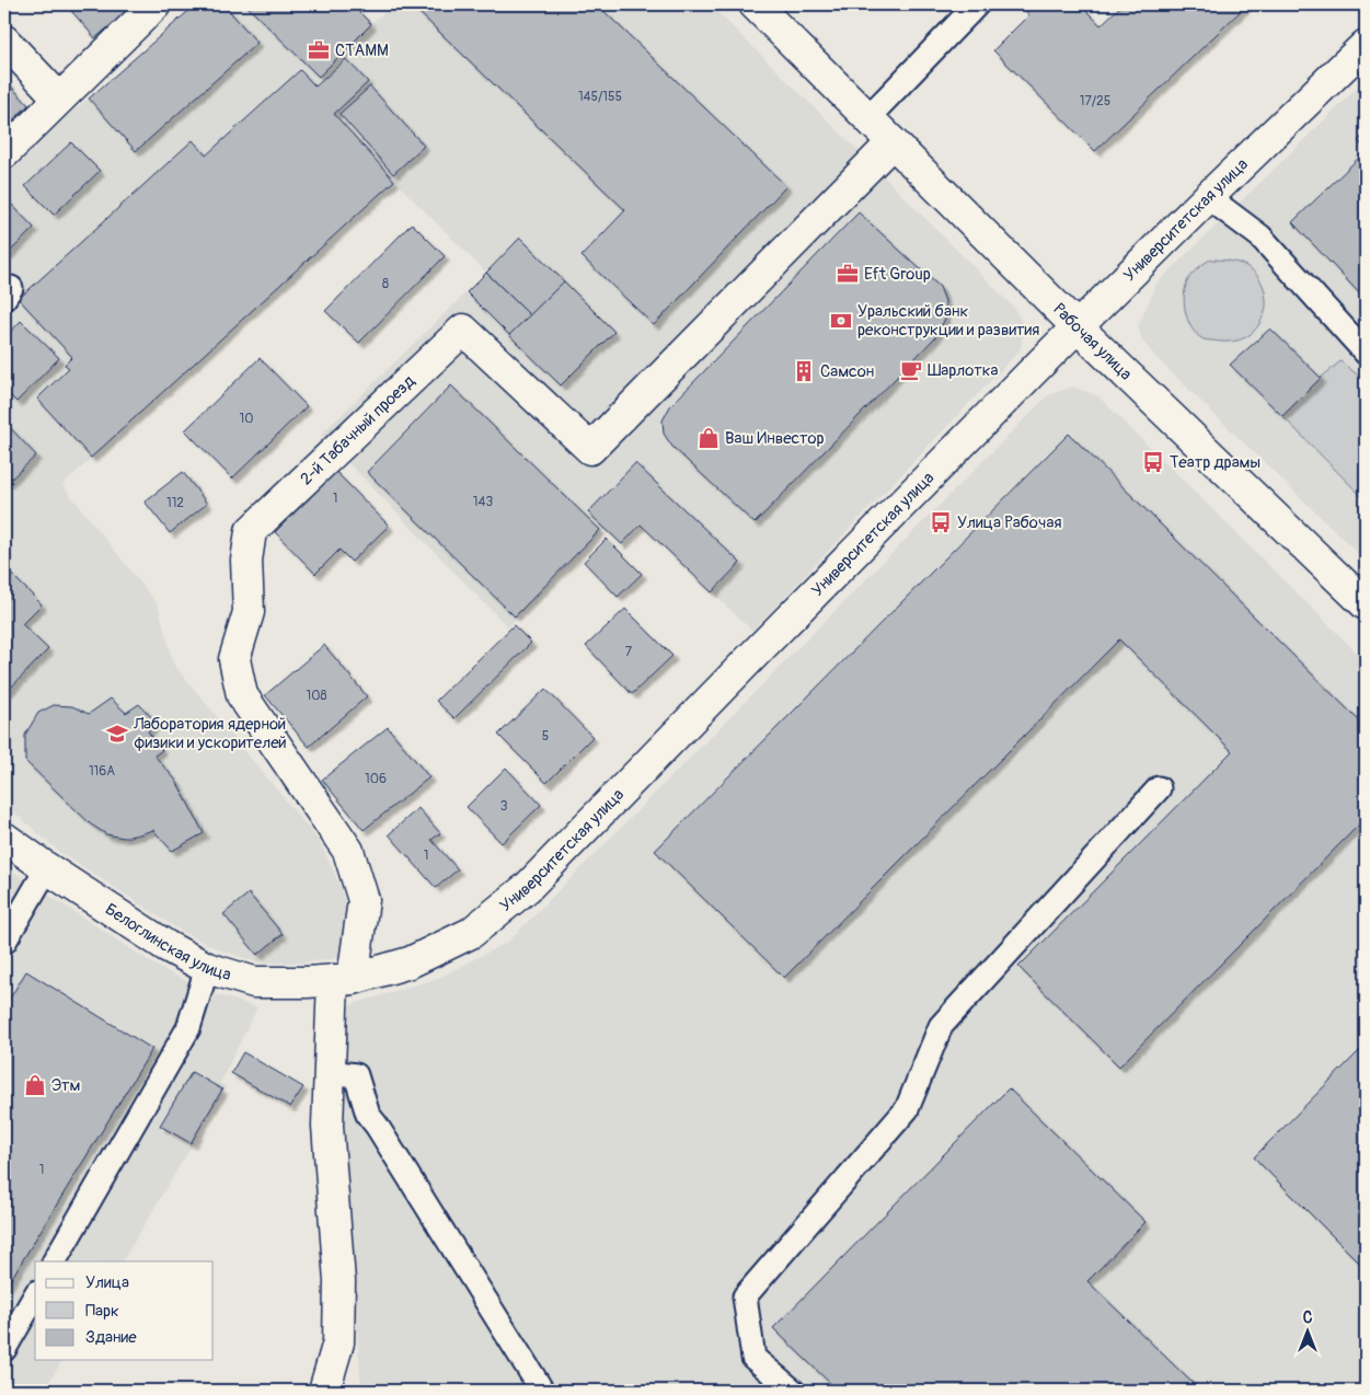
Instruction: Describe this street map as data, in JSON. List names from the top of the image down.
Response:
{
  "streets": {
    "main road": [
      "Университетская улица",
      "Рабочая улица",
      "2-й Табачный проезд",
      "Белоглинская улица"
    ]
  },
  "crossings": [
    ["Университетская улица", "Рабочая улица"],
    ["Университетская улица", "2-й Табачный проезд"],
    ["Университетская улица", "Белоглинская улица"],
    ["Рабочая улица", "2-й Табачный проезд"],
    ["2-й Табачный проезд", "Белоглинская улица"]
  ],
  "places": {
    "office": ["СТАММ", "Eft Group"],
    "bank": ["Уральский банк реконструкции и развития"],
    "cafe": ["Шарлотка"],
    "building": ["Самсон"],
    "shop": ["Ваш Инвестор", "Этм"],
    "bus stop": ["Театр драмы", "Улица Рабочая"],
    "school or university": ["Лаборатория ядерной физики и ускорителей"]
  },
  "house_numbers": [
    "145/155",
    "17/25",
    "8",
    "10",
    "1",
    "143",
    "112",
    "7",
    "108",
    "5",
    "116А",
    "106",
    "3",
    "1",
    "1"
  ],
  "legend": ["Улица", "Парк", "Здание"],
  "north": "top"
}
